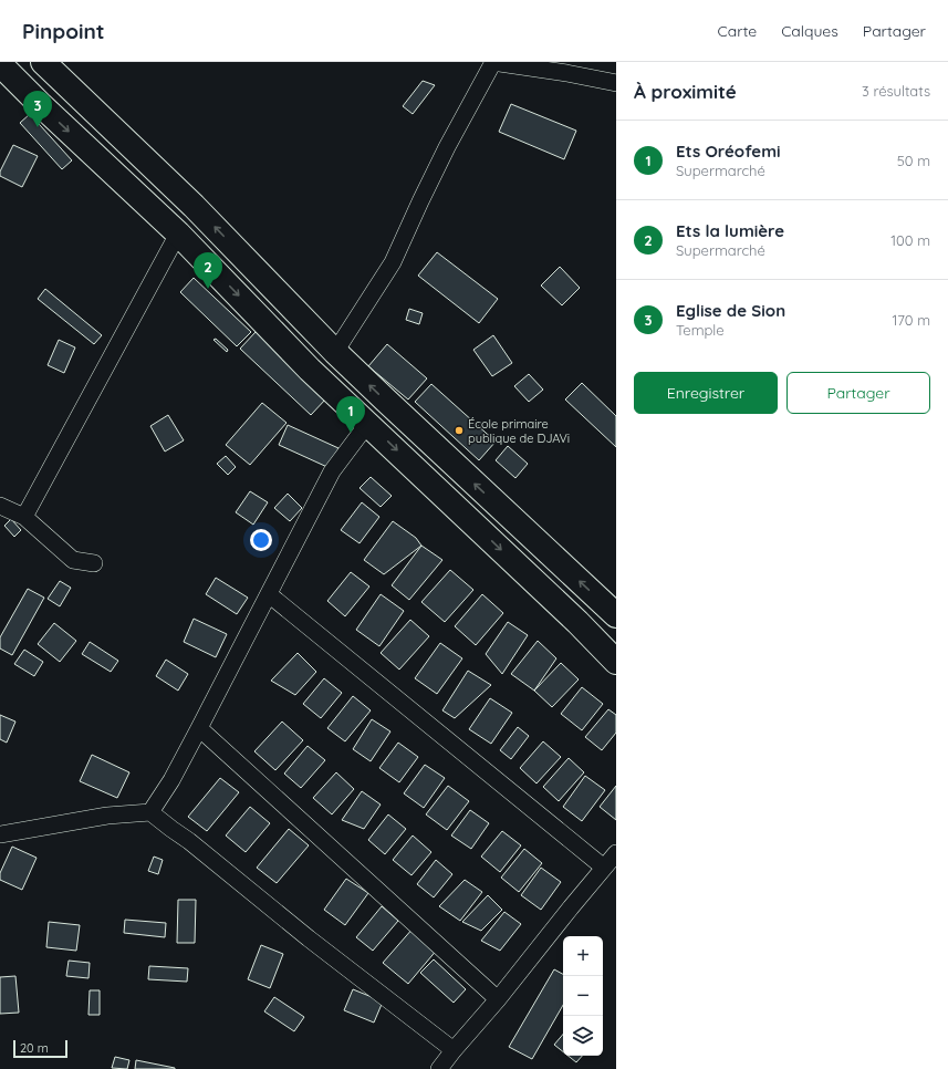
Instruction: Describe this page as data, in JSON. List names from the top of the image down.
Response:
{
  "places": ["École primaire publique de DJAVi"],
  "scale_bar": "20 m",
  "page": {
    "header": "Pinpoint",
    "nav": ["Carte", "Calques", "Partager"],
    "heading": ["À proximité", "3 résultats"],
    "pins": ["3", "2", "1"],
    "list": [
      {
        "mark": "1",
        "name": "Ets Oréofemi",
        "note": "Supermarché",
        "value": "50 m"
      },
      {
        "mark": "2",
        "name": "Ets la lumière",
        "note": "Supermarché",
        "value": "100 m"
      },
      {
        "mark": "3",
        "name": "Eglise de Sion",
        "note": "Temple",
        "value": "170 m"
      }
    ],
    "buttons": ["Enregistrer", "Partager"],
    "map_buttons": ["+", "−"],
    "scale": "20 m"
  }
}
